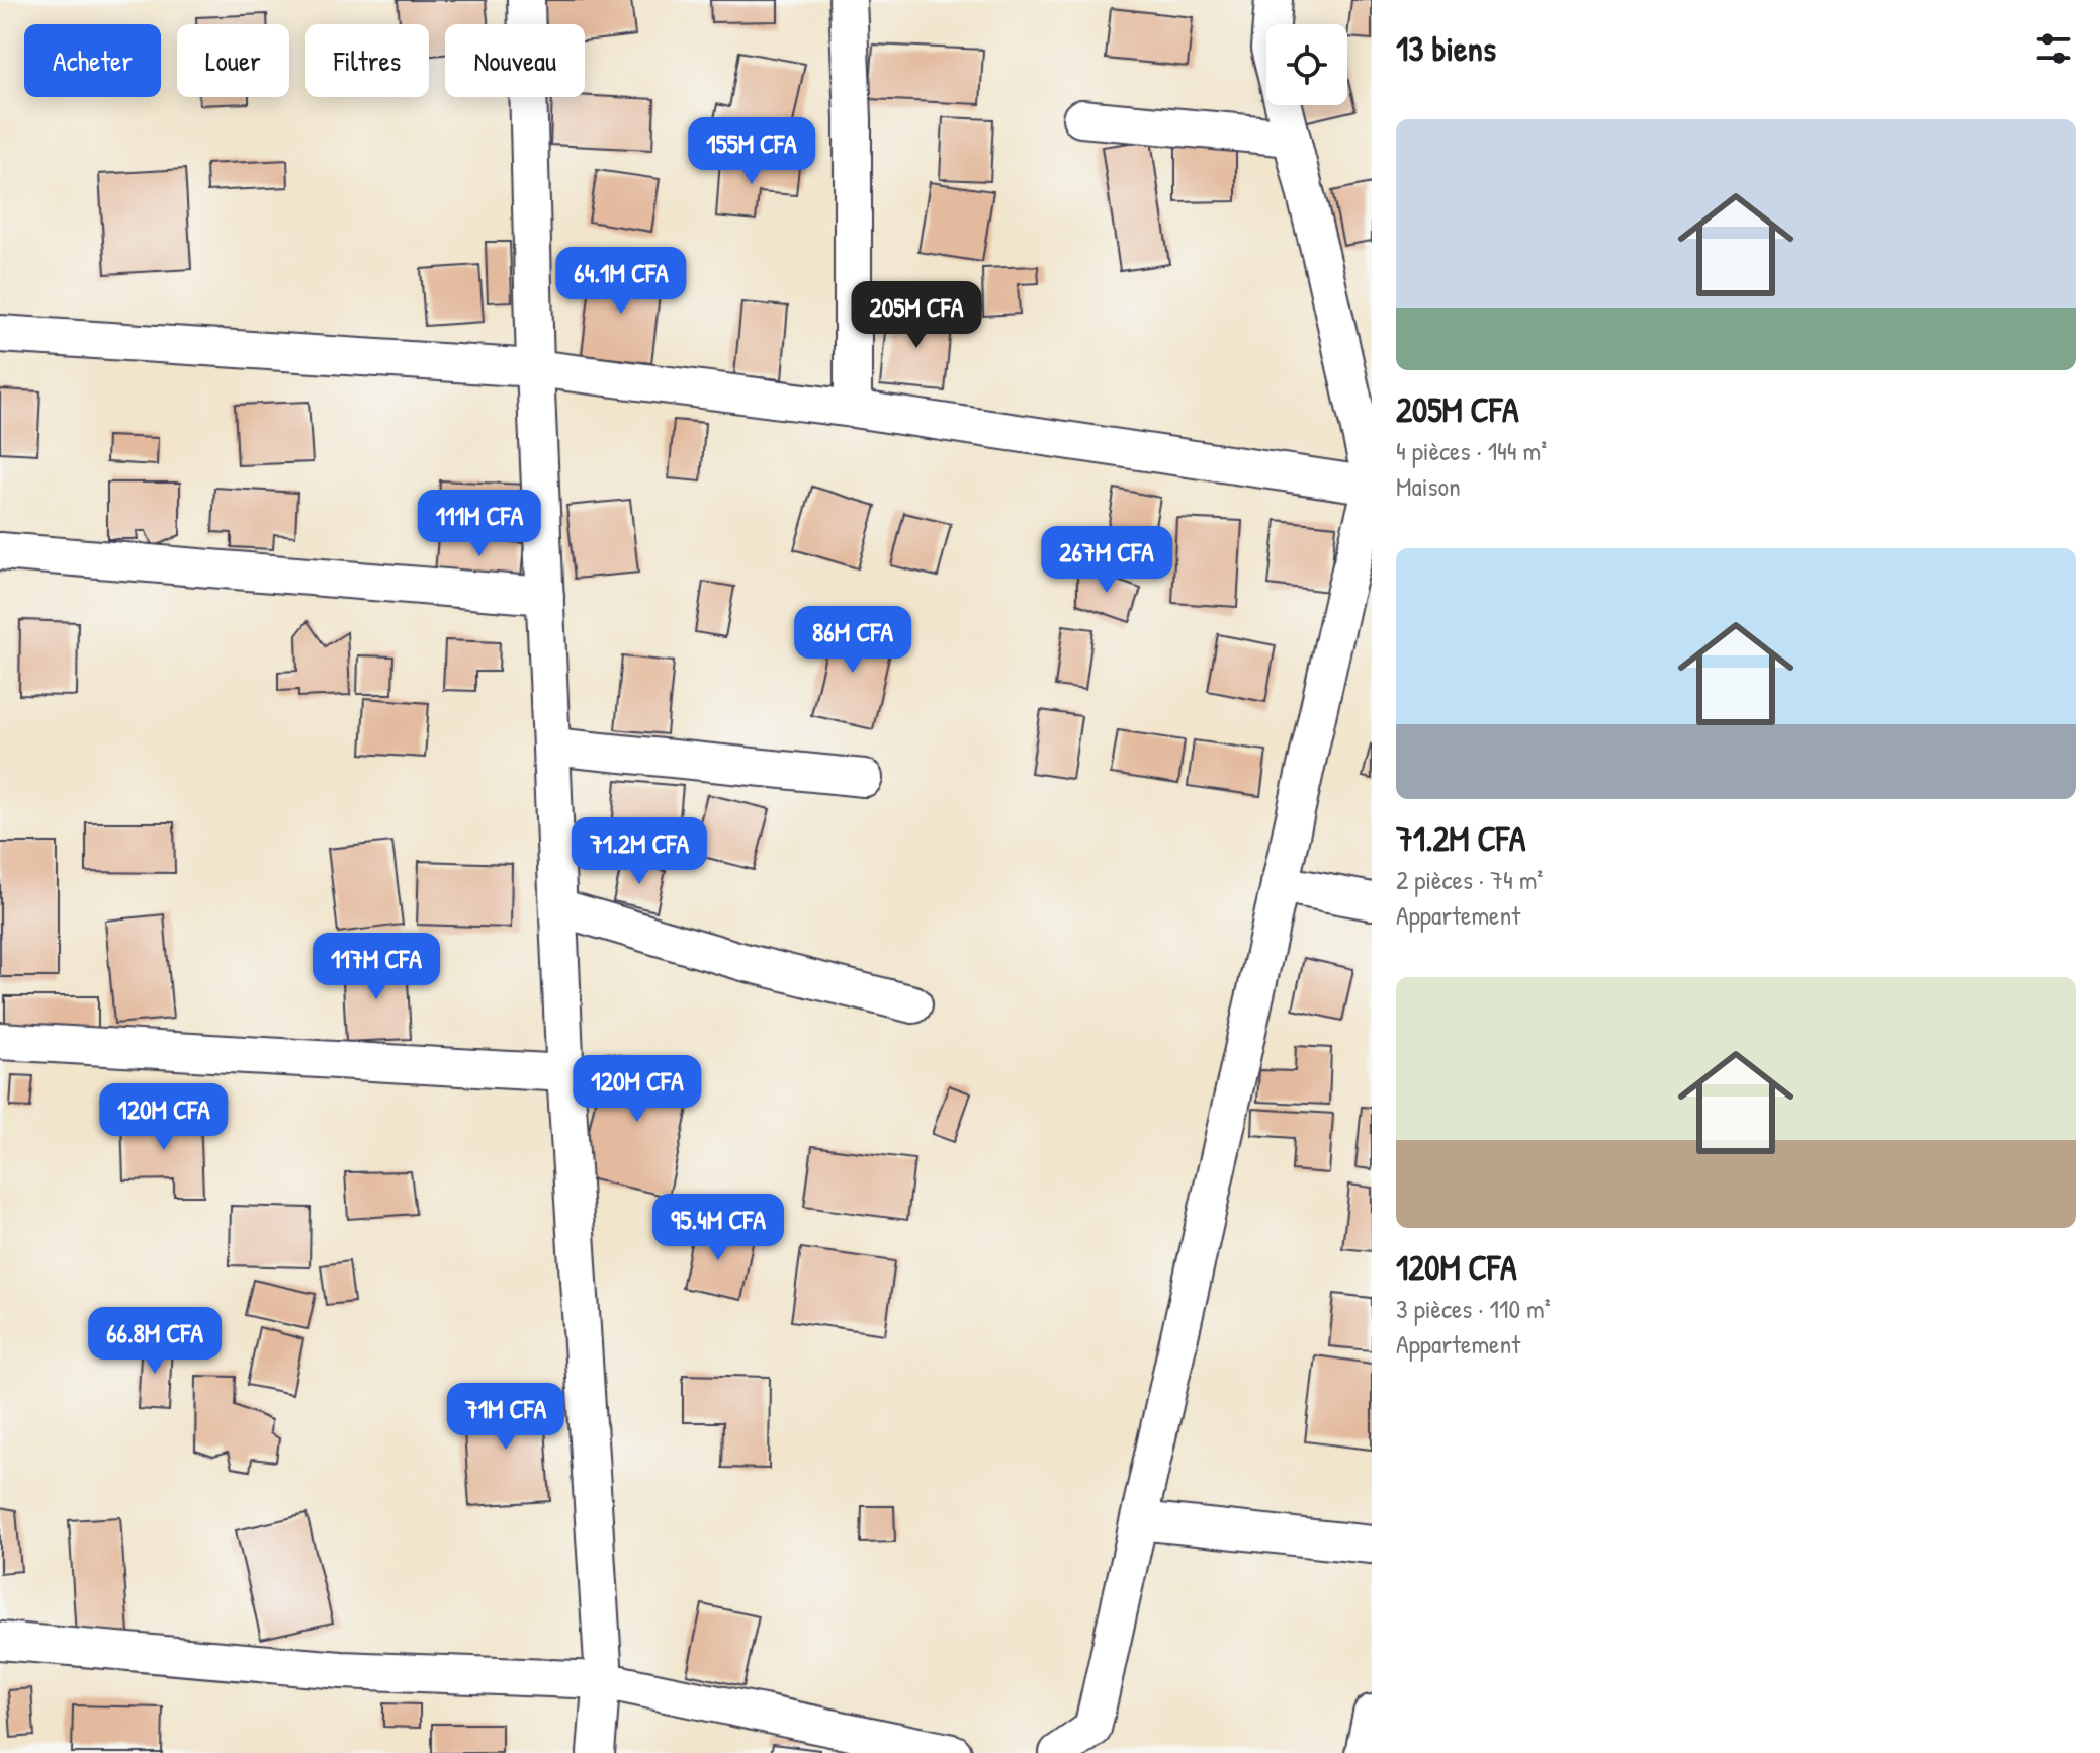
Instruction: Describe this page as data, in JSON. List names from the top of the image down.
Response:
{
  "page": {
    "heading": "13 biens",
    "chip": [
      "Acheter",
      "Louer",
      "Filtres",
      "Nouveau"
    ],
    "list": [
      {
        "name": "205M CFA",
        "note": "4 pièces · 144 m² · Maison"
      },
      {
        "name": "71.2M CFA",
        "note": "2 pièces · 74 m² · Appartement"
      },
      {
        "name": "120M CFA",
        "note": "3 pièces · 110 m² · Appartement"
      }
    ],
    "price": [
      "155M CFA",
      "64.1M CFA",
      "205M CFA",
      "111M CFA",
      "267M CFA",
      "86M CFA",
      "71.2M CFA",
      "117M CFA",
      "120M CFA",
      "120M CFA",
      "95.4M CFA",
      "66.8M CFA",
      "71M CFA"
    ]
  }
}
